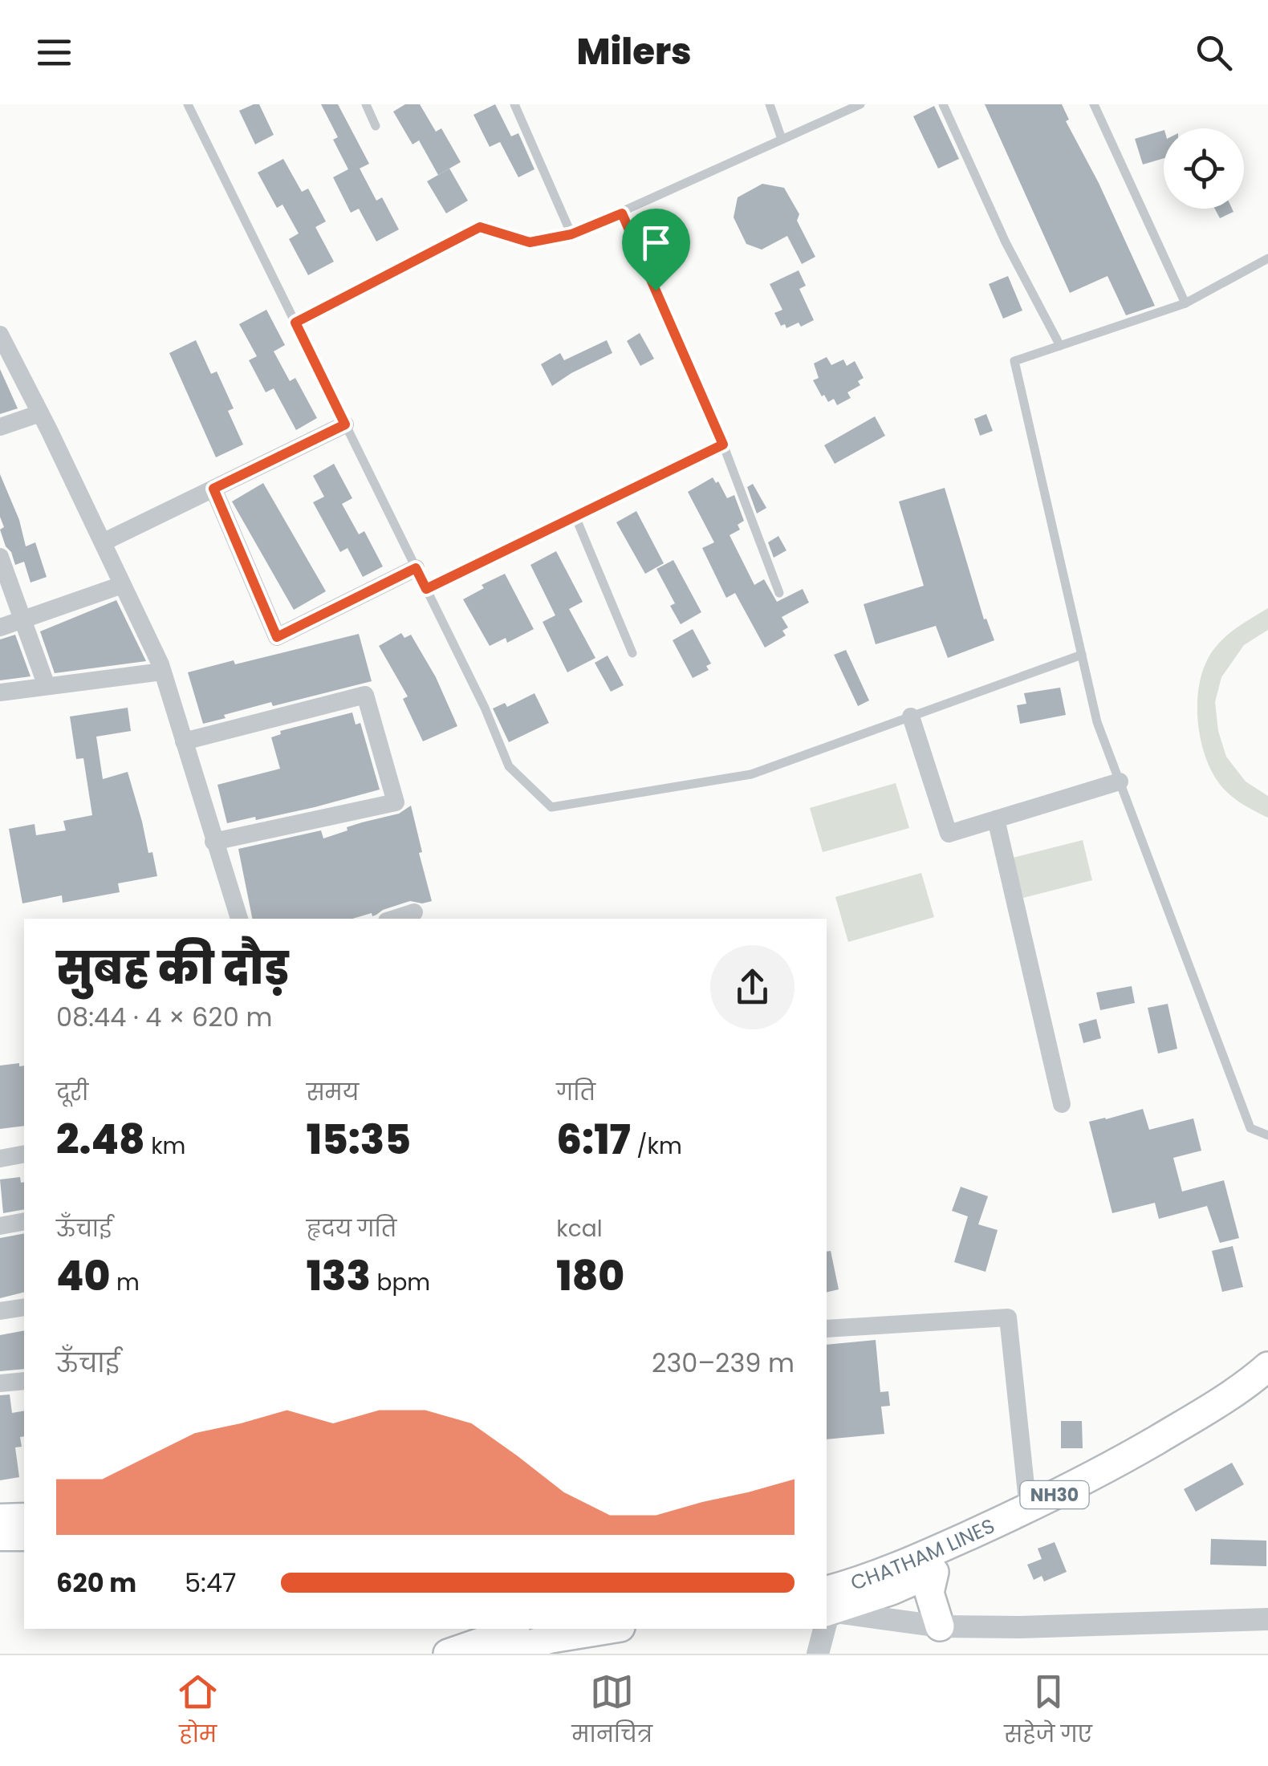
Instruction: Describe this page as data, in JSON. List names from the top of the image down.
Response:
{
  "streets": {
    "highway": ["NH30", "CHATHAM LINES"]
  },
  "page": {
    "header": "Milers",
    "heading": ["सुबह की दौड़", "08:44 · 4 × 620 m"],
    "stats": [
      ["दूरी", "2.48 km"],
      ["समय", "15:35"],
      ["गति", "6:17 /km"],
      ["ऊँचाई", "40 m"],
      ["हृदय गति", "133 bpm"],
      ["kcal", "180"]
    ],
    "chart": ["ऊँचाई", "230–239 m"],
    "list": [
      {
        "name": "620 m",
        "note": "5:47"
      }
    ],
    "tabs": ["होम", "मानचित्र", "सहेजे गए"]
  }
}
